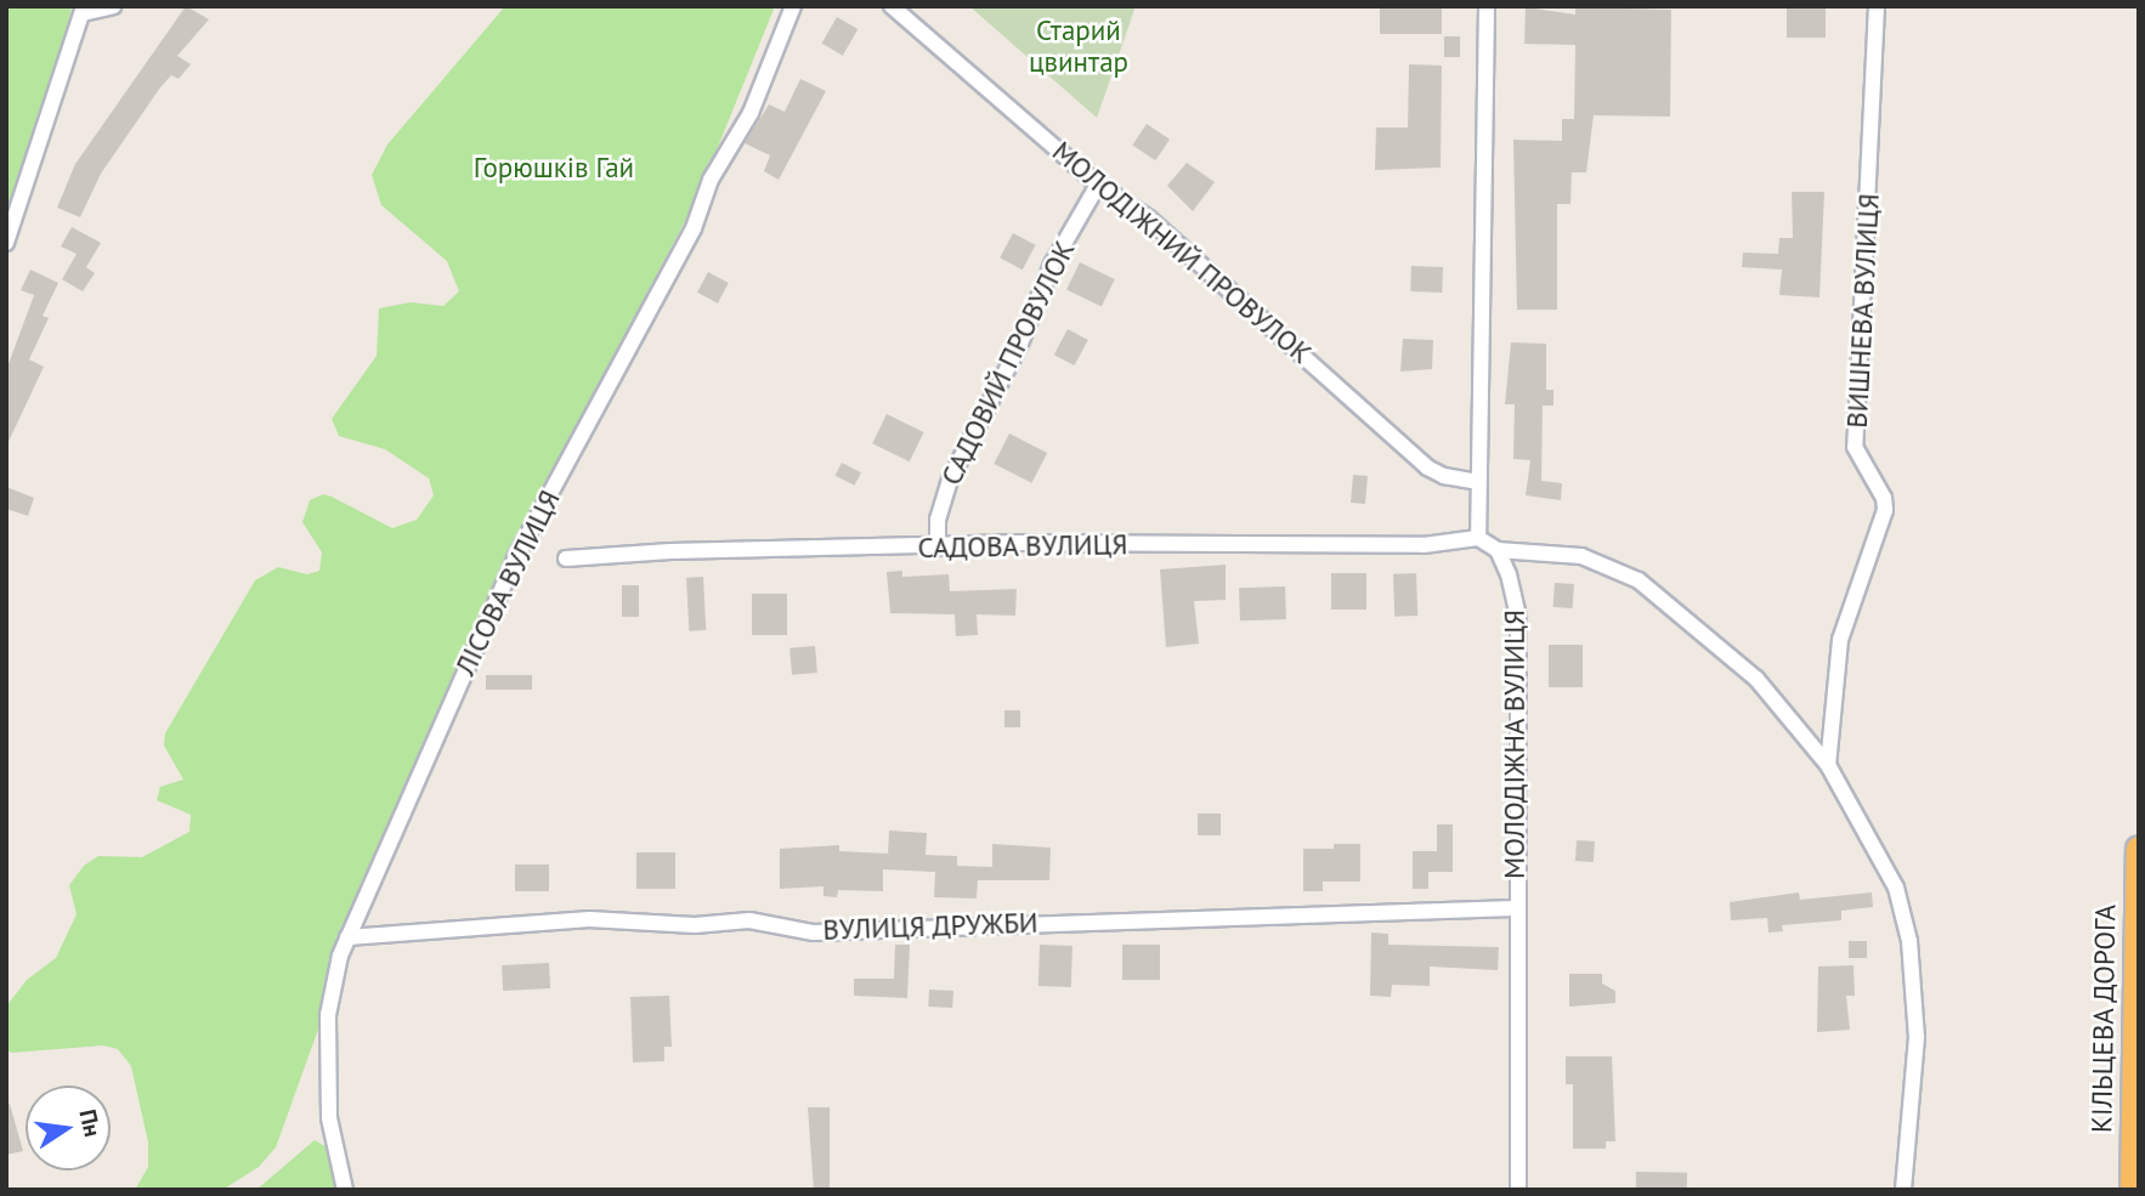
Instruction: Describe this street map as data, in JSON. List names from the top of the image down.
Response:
{
  "streets": {
    "highway": ["КІЛЬЦЕВА ДОРОГА"],
    "street": [
      "МОЛОДІЖНИЙ ПРОВУЛОК",
      "ВИШНЕВА ВУЛИЦЯ",
      "САДОВИЙ ПРОВУЛОК",
      "САДОВА ВУЛИЦЯ",
      "ЛІСОВА ВУЛИЦЯ",
      "МОЛОДІЖНА ВУЛИЦЯ",
      "ВУЛИЦЯ ДРУЖБИ"
    ]
  },
  "crossings": [
    ["МОЛОДІЖНИЙ ПРОВУЛОК", "САДОВИЙ ПРОВУЛОК"],
    ["САДОВИЙ ПРОВУЛОК", "САДОВА ВУЛИЦЯ"],
    ["ЛІСОВА ВУЛИЦЯ", "ВУЛИЦЯ ДРУЖБИ"],
    ["МОЛОДІЖНА ВУЛИЦЯ", "ВУЛИЦЯ ДРУЖБИ"]
  ],
  "parks": ["Старий цвинтар", "Горюшків Гай"],
  "north": "right"
}
